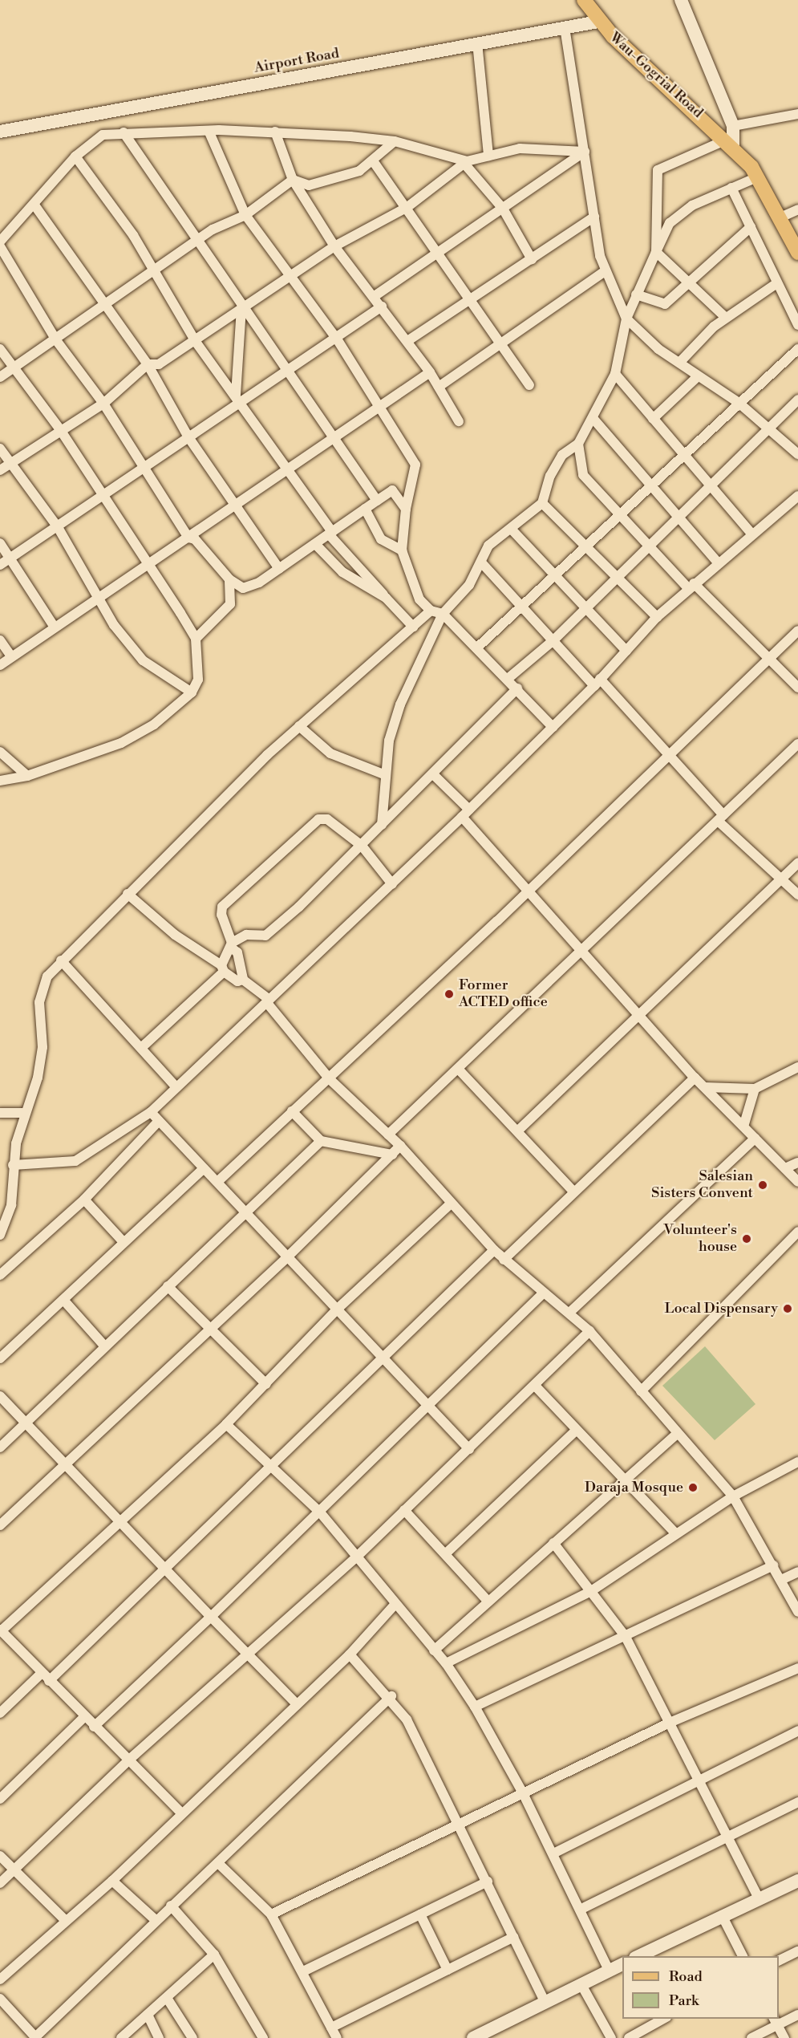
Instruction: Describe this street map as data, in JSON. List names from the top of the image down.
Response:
{
  "streets": {
    "main road": ["Wau-Gogrial Road"],
    "street": ["Airport Road"]
  },
  "crossings": [
    ["Airport Road", "Wau-Gogrial Road"]
  ],
  "places": [
    "Former ACTED office",
    "Salesian Sisters Convent",
    "Volunteer's house",
    "Local Dispensary",
    "Daraja Mosque"
  ],
  "legend": ["Road", "Park"]
}
